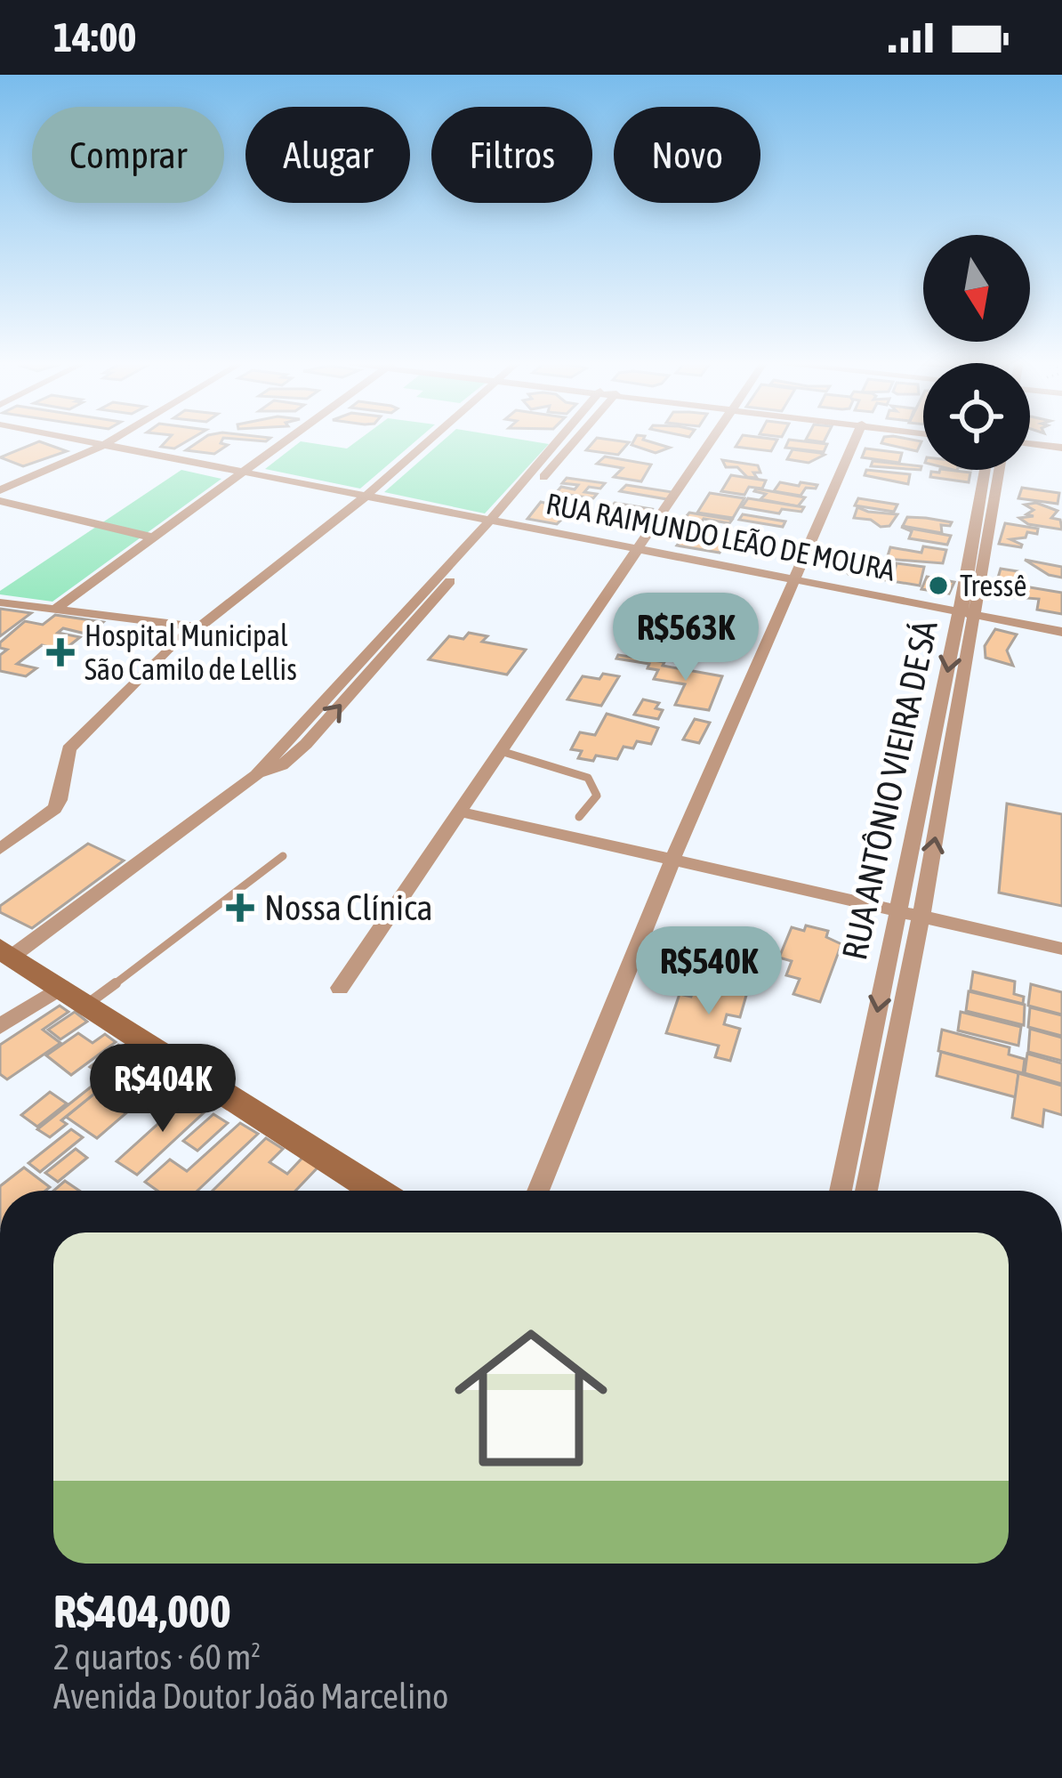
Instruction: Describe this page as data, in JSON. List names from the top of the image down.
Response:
{
  "streets": {
    "street": ["RUA RAIMUNDO LEÃO DE MOURA", "RUA ANTÔNIO VIEIRA DE SÁ"]
  },
  "crossings": [
    ["RUA RAIMUNDO LEÃO DE MOURA", "RUA ANTÔNIO VIEIRA DE SÁ"]
  ],
  "places": {
    "other": ["Tressê"],
    "health": ["Hospital Municipal São Camilo de Lellis", "Nossa Clínica"]
  },
  "north": "bottom",
  "page": {
    "status": "14:00",
    "chip": [
      "Comprar",
      "Alugar",
      "Filtros",
      "Novo"
    ],
    "price": ["R$563K", "R$540K", "R$404K"],
    "list": [
      {
        "name": "R$404,000",
        "note": "2 quartos · 60 m² · Avenida Doutor João Marcelino"
      }
    ]
  }
}
